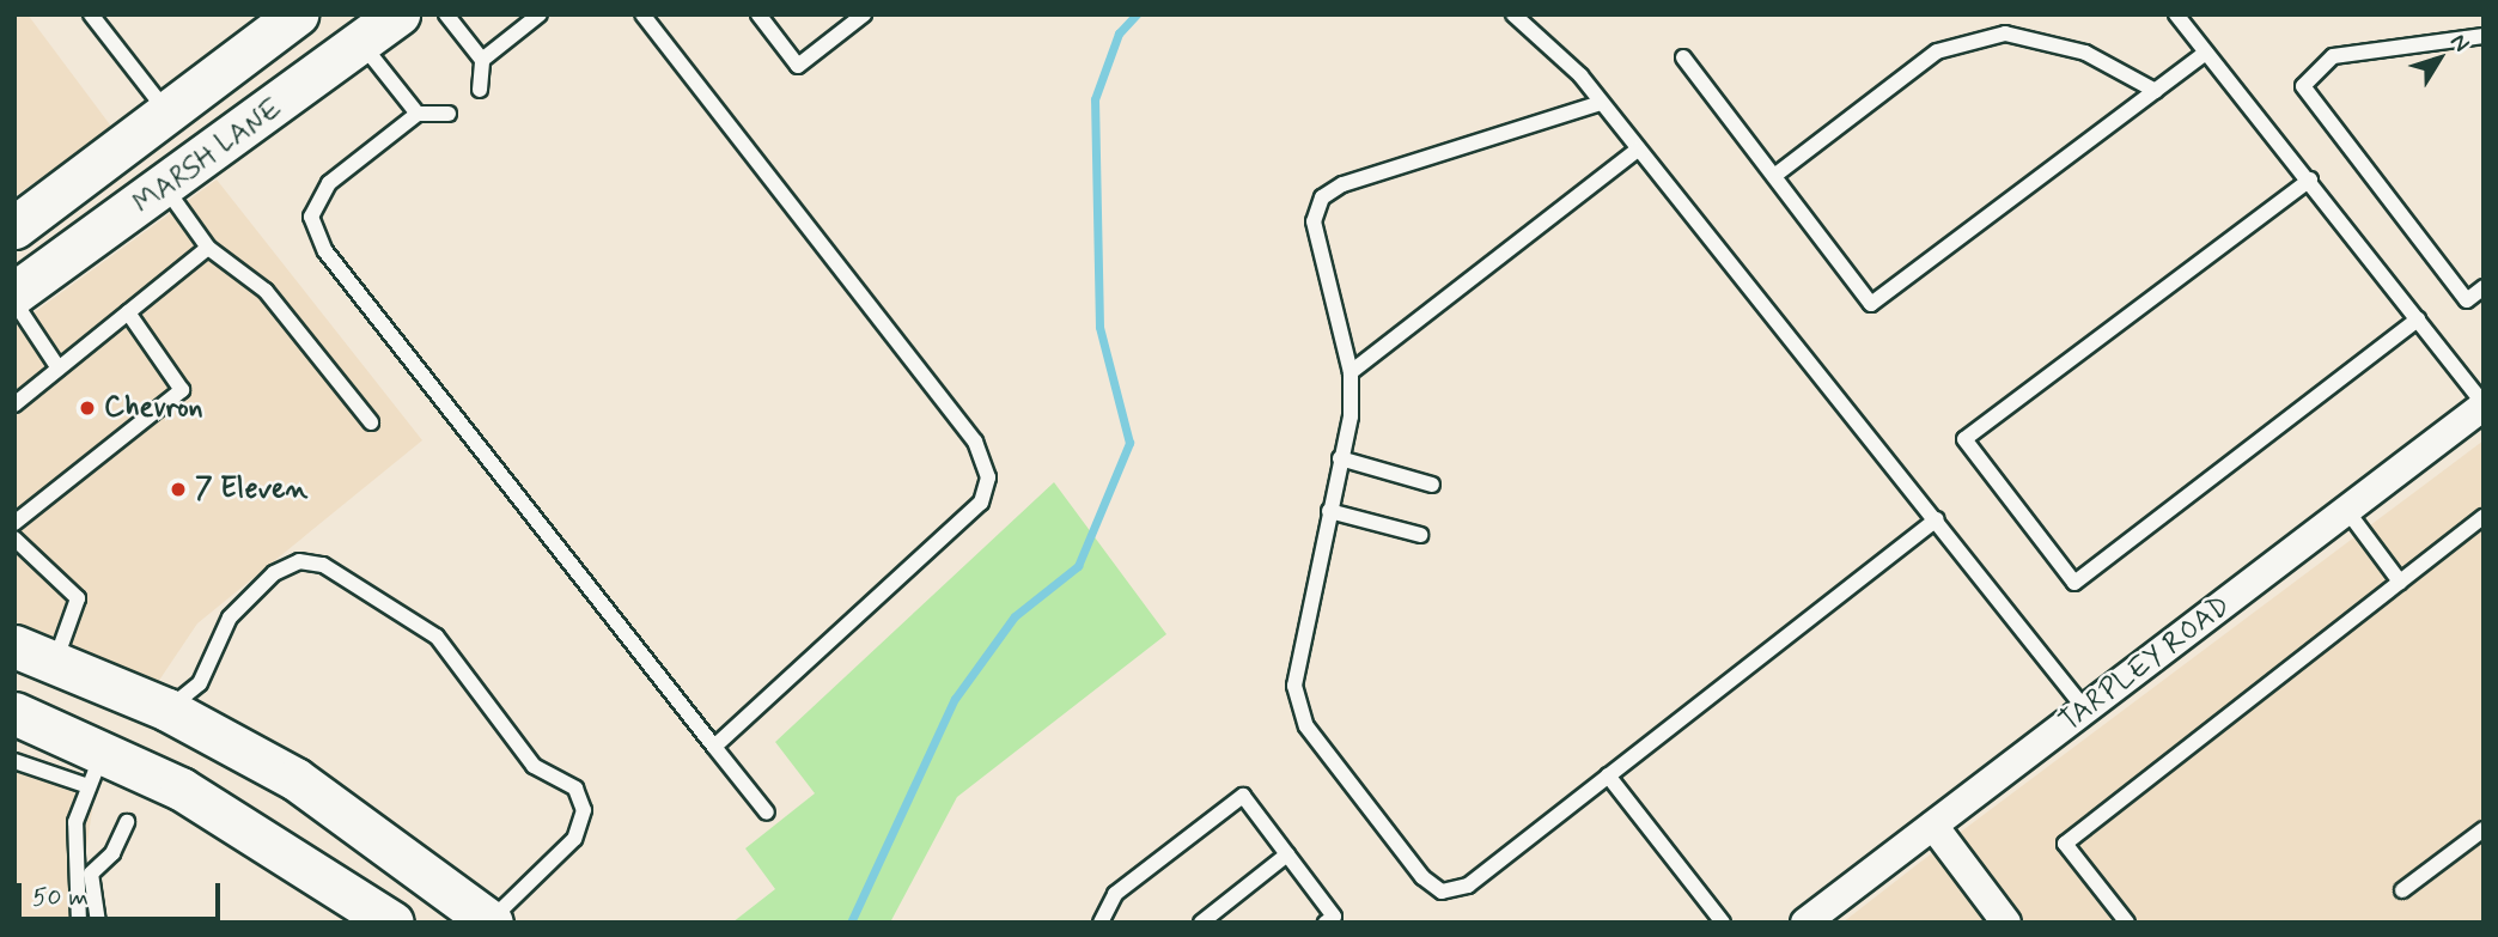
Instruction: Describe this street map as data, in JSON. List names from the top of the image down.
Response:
{
  "streets": {
    "main road": ["MARSH LANE"],
    "street": ["TARPLEY ROAD"]
  },
  "places": ["Chevron", "7 Eleven"],
  "scale_bar": "50 m",
  "north": "top right"
}
